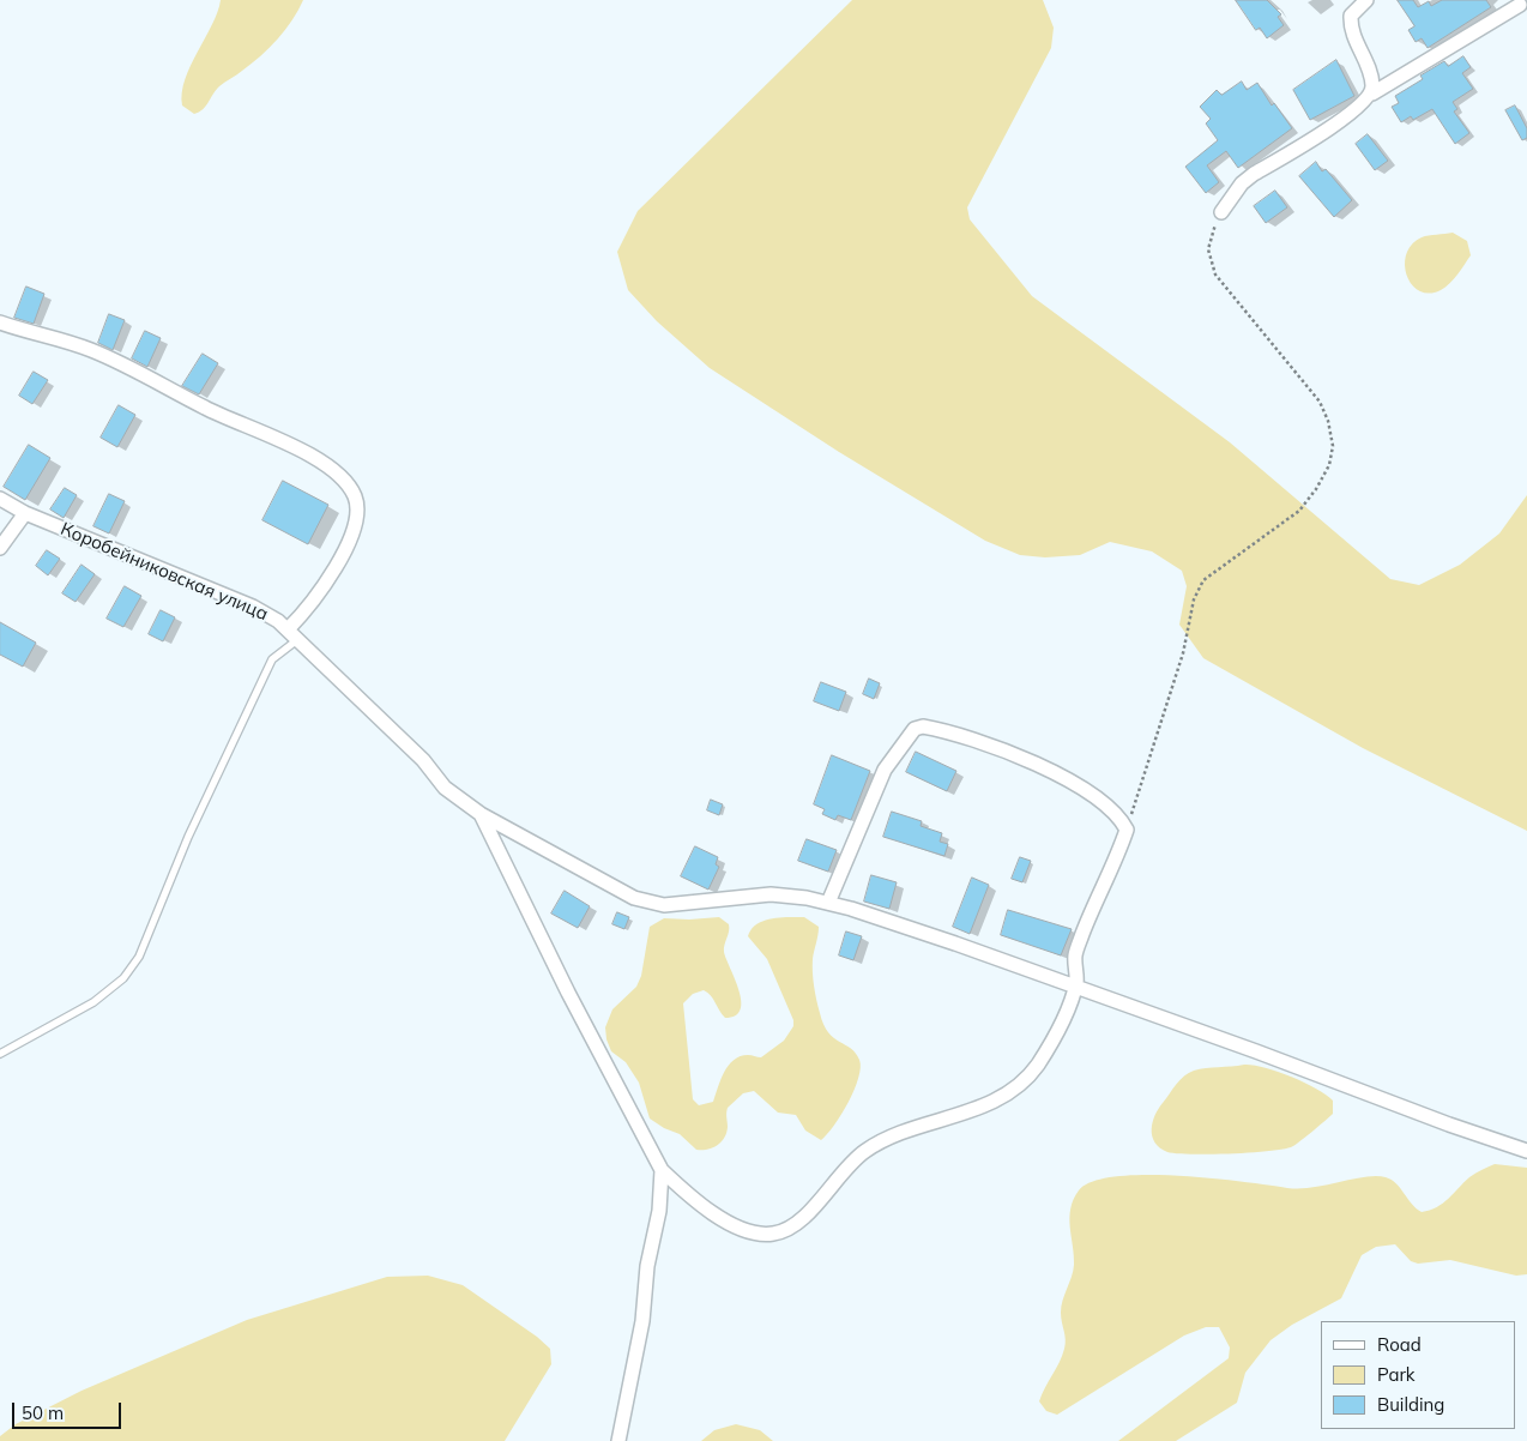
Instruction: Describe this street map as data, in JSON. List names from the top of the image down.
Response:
{
  "streets": {
    "street": ["Коробейниковская улица"]
  },
  "legend": ["Road", "Park", "Building"],
  "scale_bar": "50 m"
}
